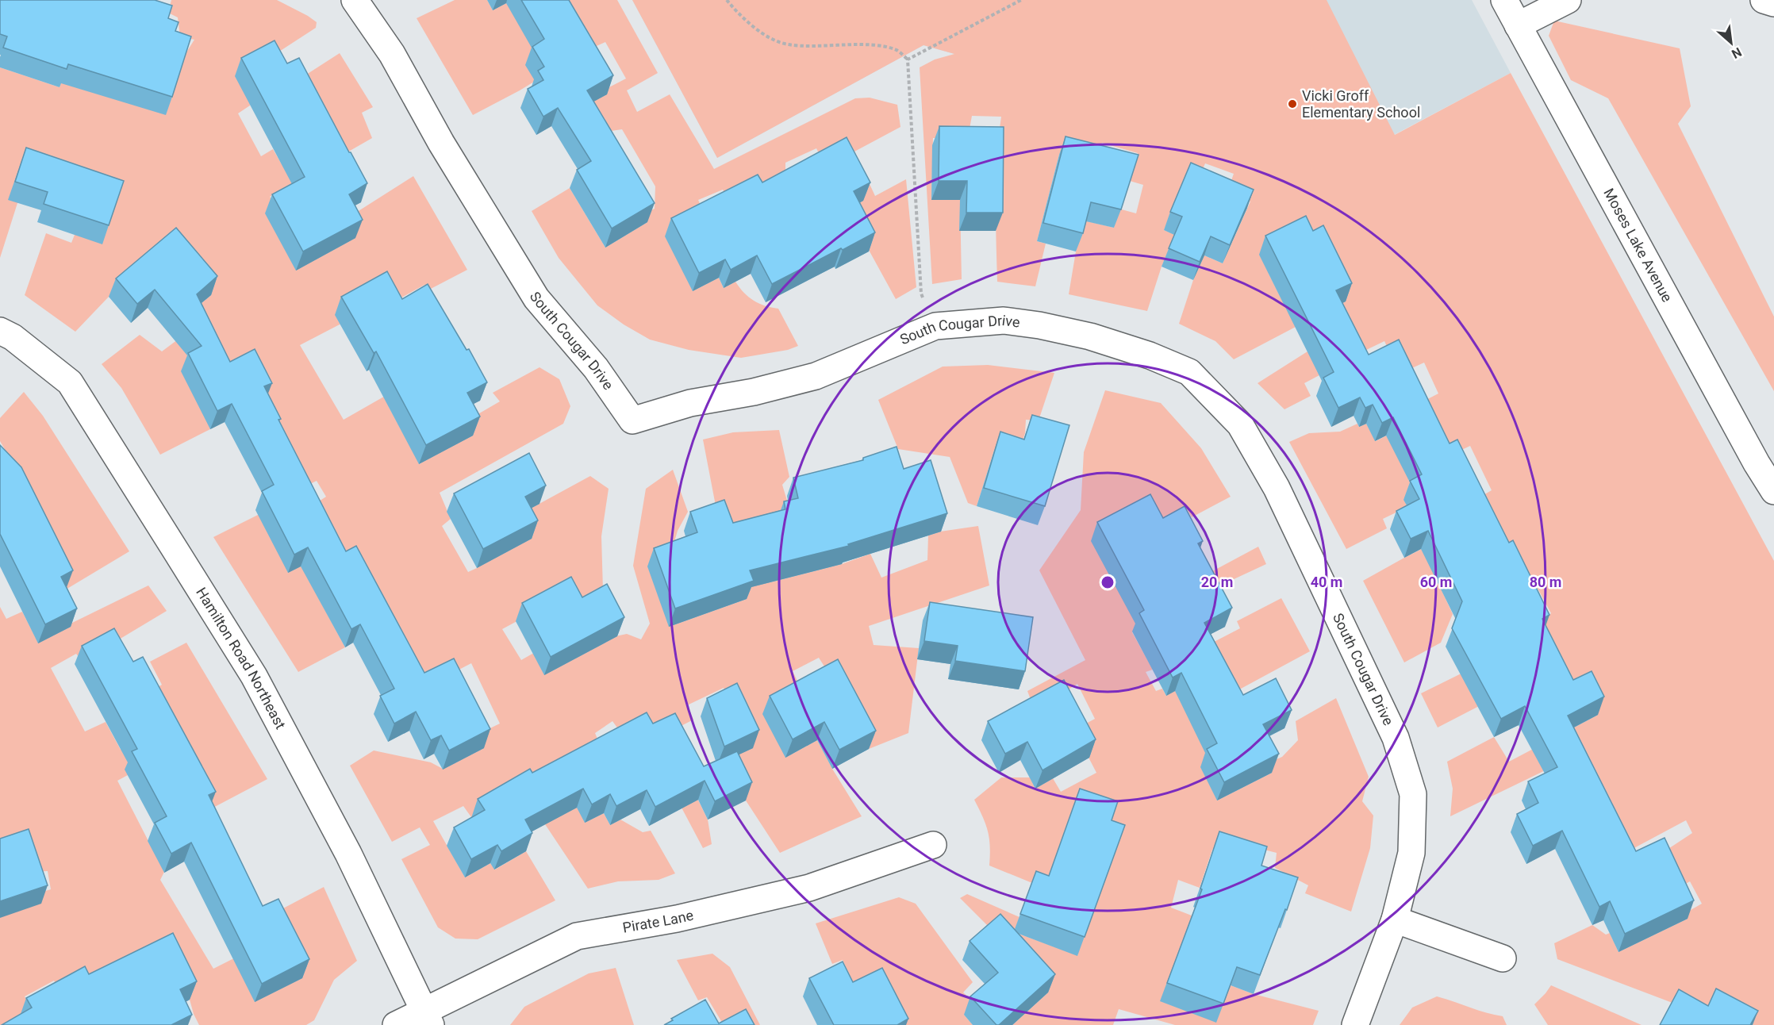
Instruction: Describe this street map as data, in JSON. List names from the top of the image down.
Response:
{
  "streets": {
    "street": [
      "Moses Lake Avenue",
      "South Cougar Drive",
      "Hamilton Road Northeast",
      "Pirate Lane"
    ]
  },
  "crossings": [
    ["Hamilton Road Northeast", "Pirate Lane"]
  ],
  "places": ["Vicki Groff Elementary School"],
  "north": "bottom right",
  "rings": [
    "20 m",
    "40 m",
    "60 m",
    "80 m"
  ]
}
